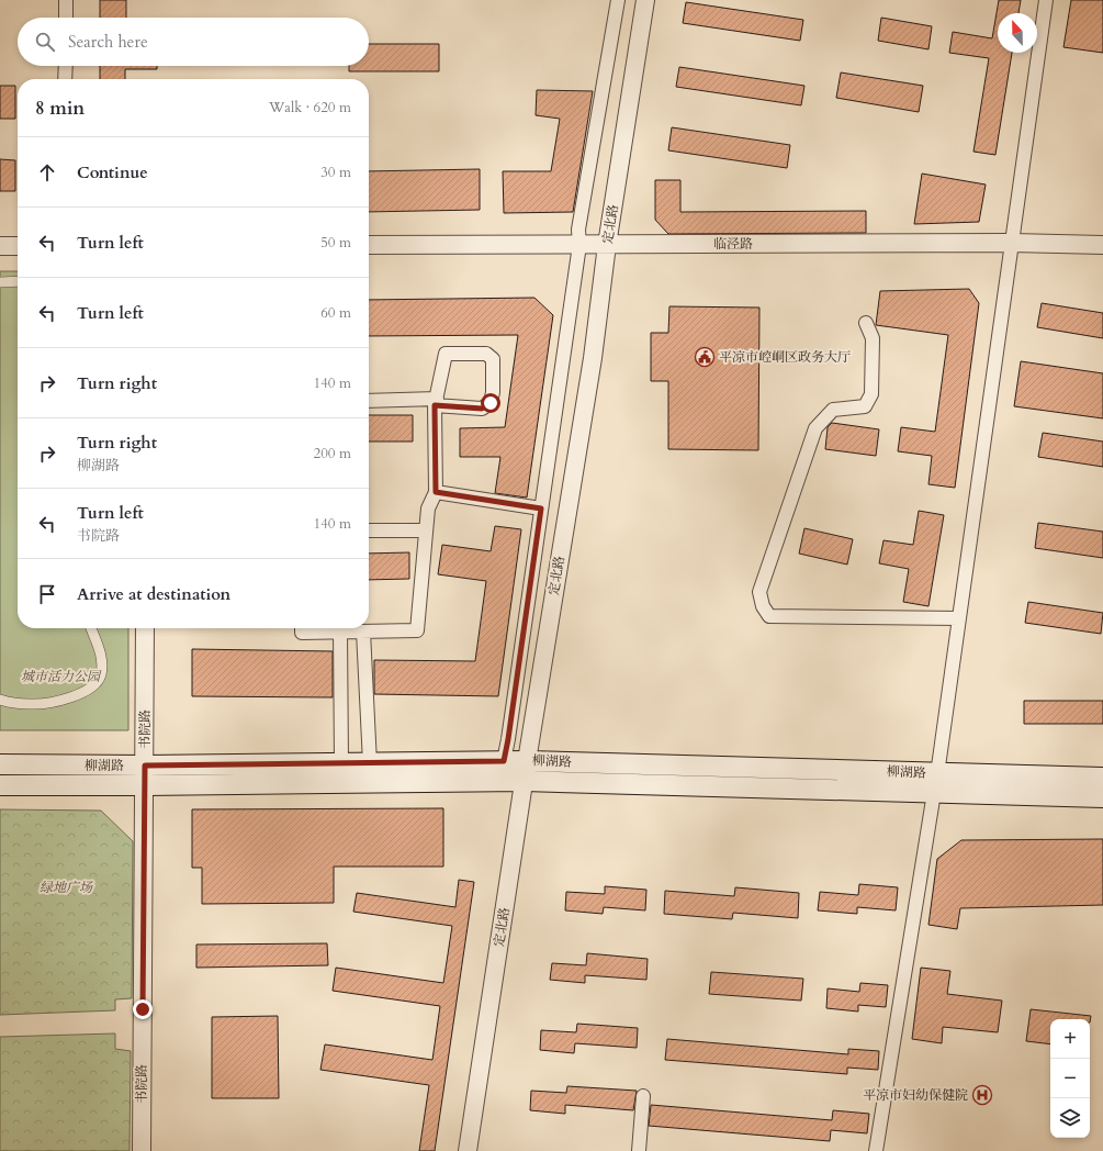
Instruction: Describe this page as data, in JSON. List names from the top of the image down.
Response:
{
  "streets": {
    "main road": ["柳湖路"],
    "street": ["定北路", "临泾路", "书院路"]
  },
  "crossings": [
    ["定北路", "临泾路"],
    ["定北路", "柳湖路"],
    ["书院路", "柳湖路"]
  ],
  "parks": ["城市活力公园", "绿地广场"],
  "places": {
    "public building": ["平凉市崆峒区政务大厅"],
    "hospital": ["平凉市妇幼保健院"]
  },
  "north": "top",
  "page": {
    "search": "Search here",
    "heading": ["8 min", "Walk · 620 m"],
    "list": [
      ["Continue", "30 m"],
      ["Turn left", "50 m"],
      ["Turn left", "60 m"],
      ["Turn right", "140 m"],
      ["Turn right", "柳湖路", "200 m"],
      ["Turn left", "书院路", "140 m"],
      "Arrive at destination"
    ],
    "map_buttons": ["+", "−"]
  }
}
